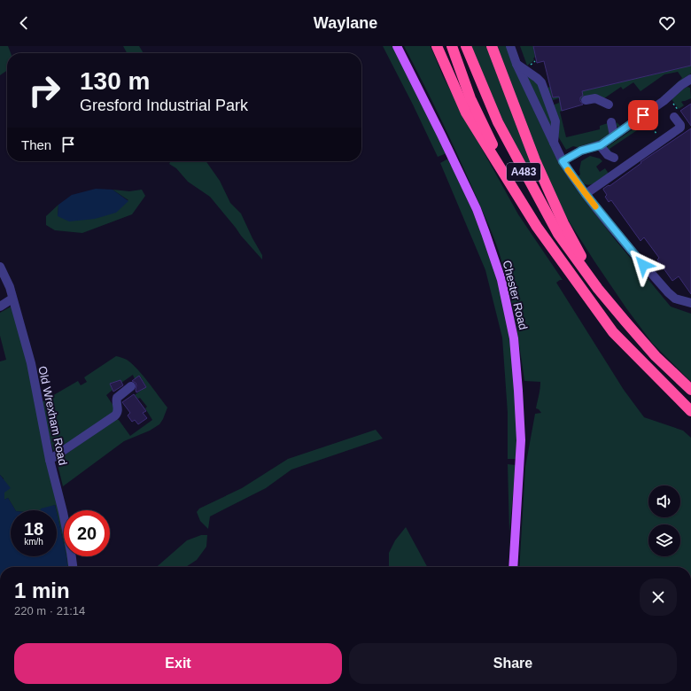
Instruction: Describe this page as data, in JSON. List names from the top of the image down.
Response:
{
  "streets": {
    "highway": ["A483"],
    "main road": ["Chester Road"],
    "street": ["Old Wrexham Road"]
  },
  "page": {
    "header": "Waylane",
    "turn": ["130 m", "Gresford Industrial Park"],
    "then": "Then",
    "speed": "18 km/h",
    "limit": "20",
    "heading": ["1 min", "220 m · 21:14"],
    "buttons": ["Exit", "Share"]
  }
}
